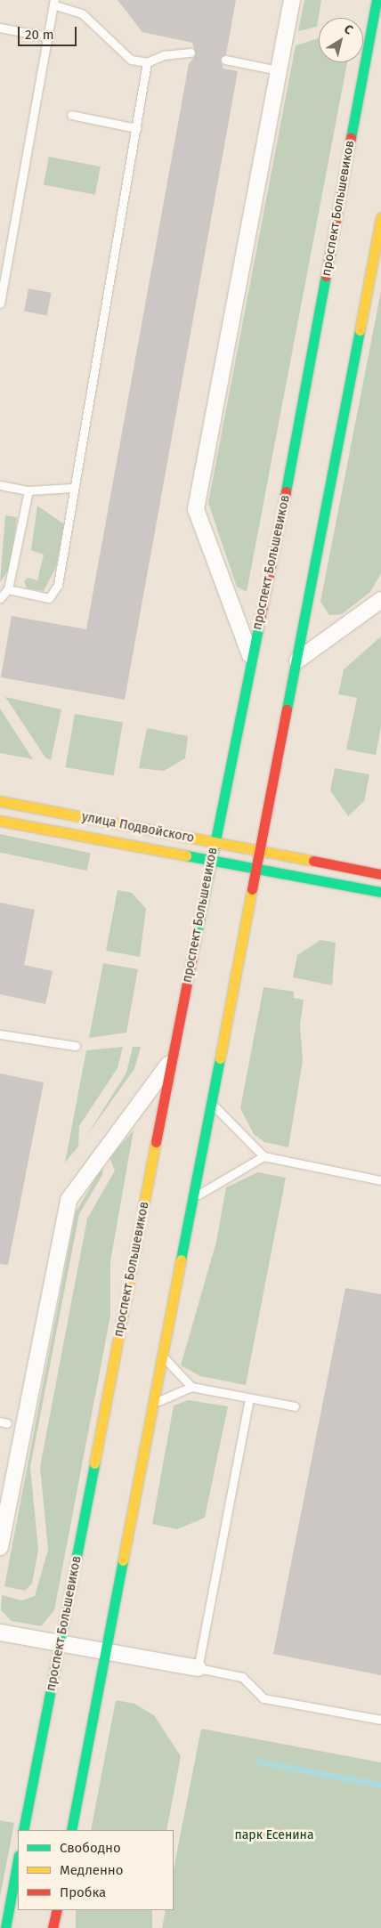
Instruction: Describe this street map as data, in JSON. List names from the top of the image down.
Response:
{
  "streets": {
    "main road": ["проспект Большевиков", "улица Подвойского"]
  },
  "crossings": [
    ["проспект Большевиков", "улица Подвойского"]
  ],
  "parks": ["парк Есенина"],
  "legend": ["Свободно", "Медленно", "Пробка"],
  "scale_bar": "20 m",
  "north": "top right"
}
